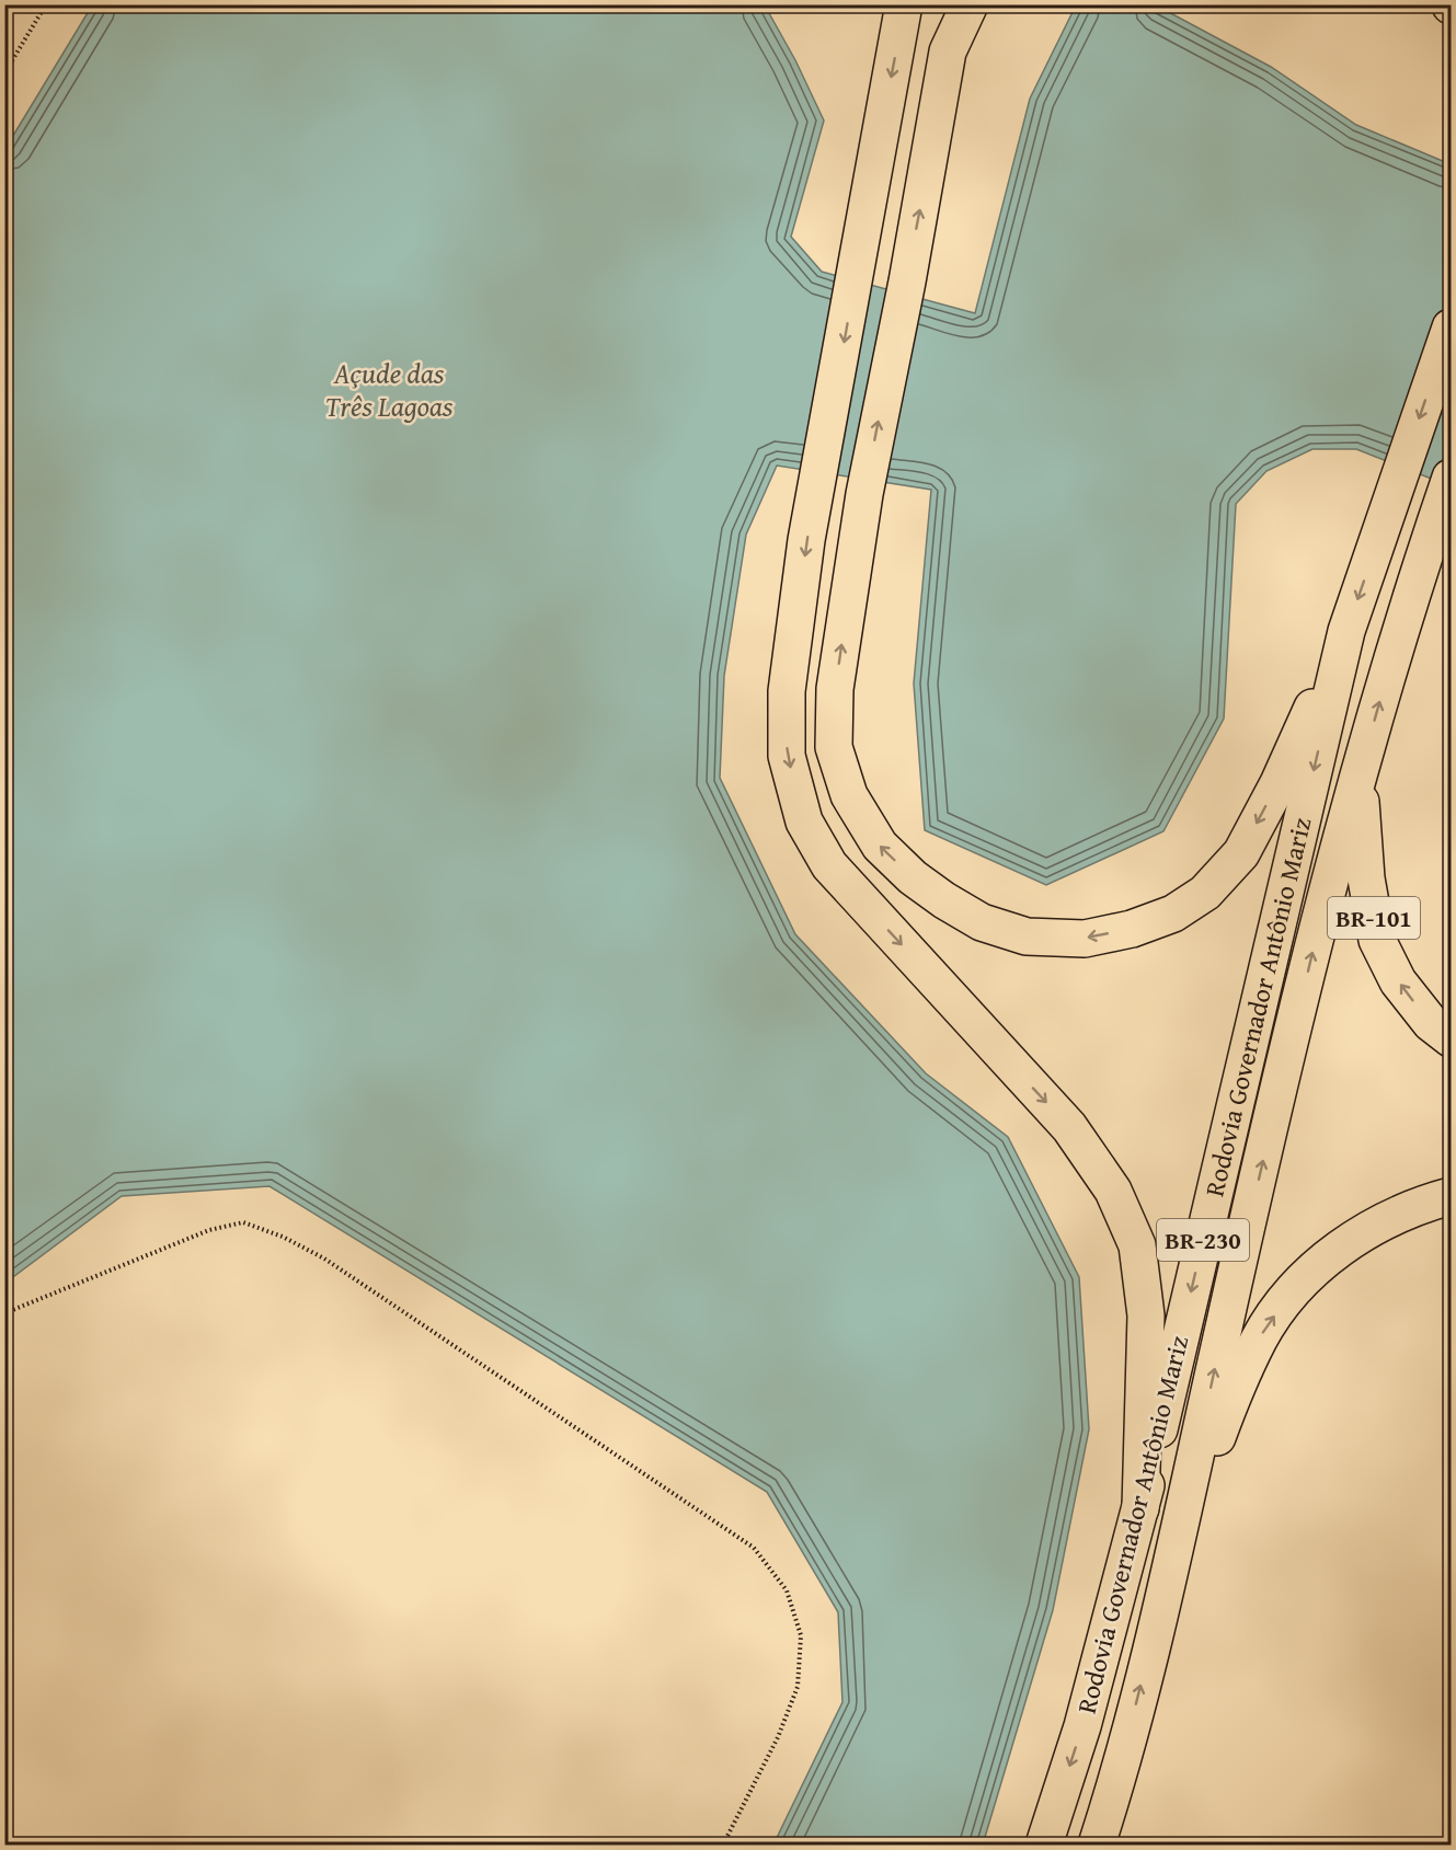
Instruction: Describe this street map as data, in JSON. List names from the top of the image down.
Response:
{
  "streets": {
    "highway": ["BR-101", "Rodovia Governador Antônio Mariz", "BR-230"]
  },
  "crossings": [
    ["BR-101", "Rodovia Governador Antônio Mariz"]
  ],
  "water": ["Açude das Três Lagoas"]
}
